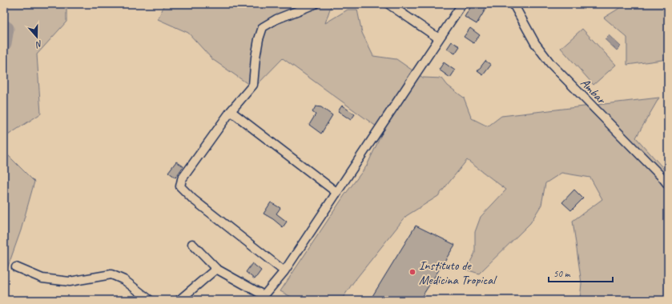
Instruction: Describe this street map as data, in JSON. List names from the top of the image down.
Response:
{
  "streets": {
    "street": ["Ambar"]
  },
  "places": ["Instituto de Medicina Tropical"],
  "scale_bar": "50 m",
  "north": "bottom"
}
